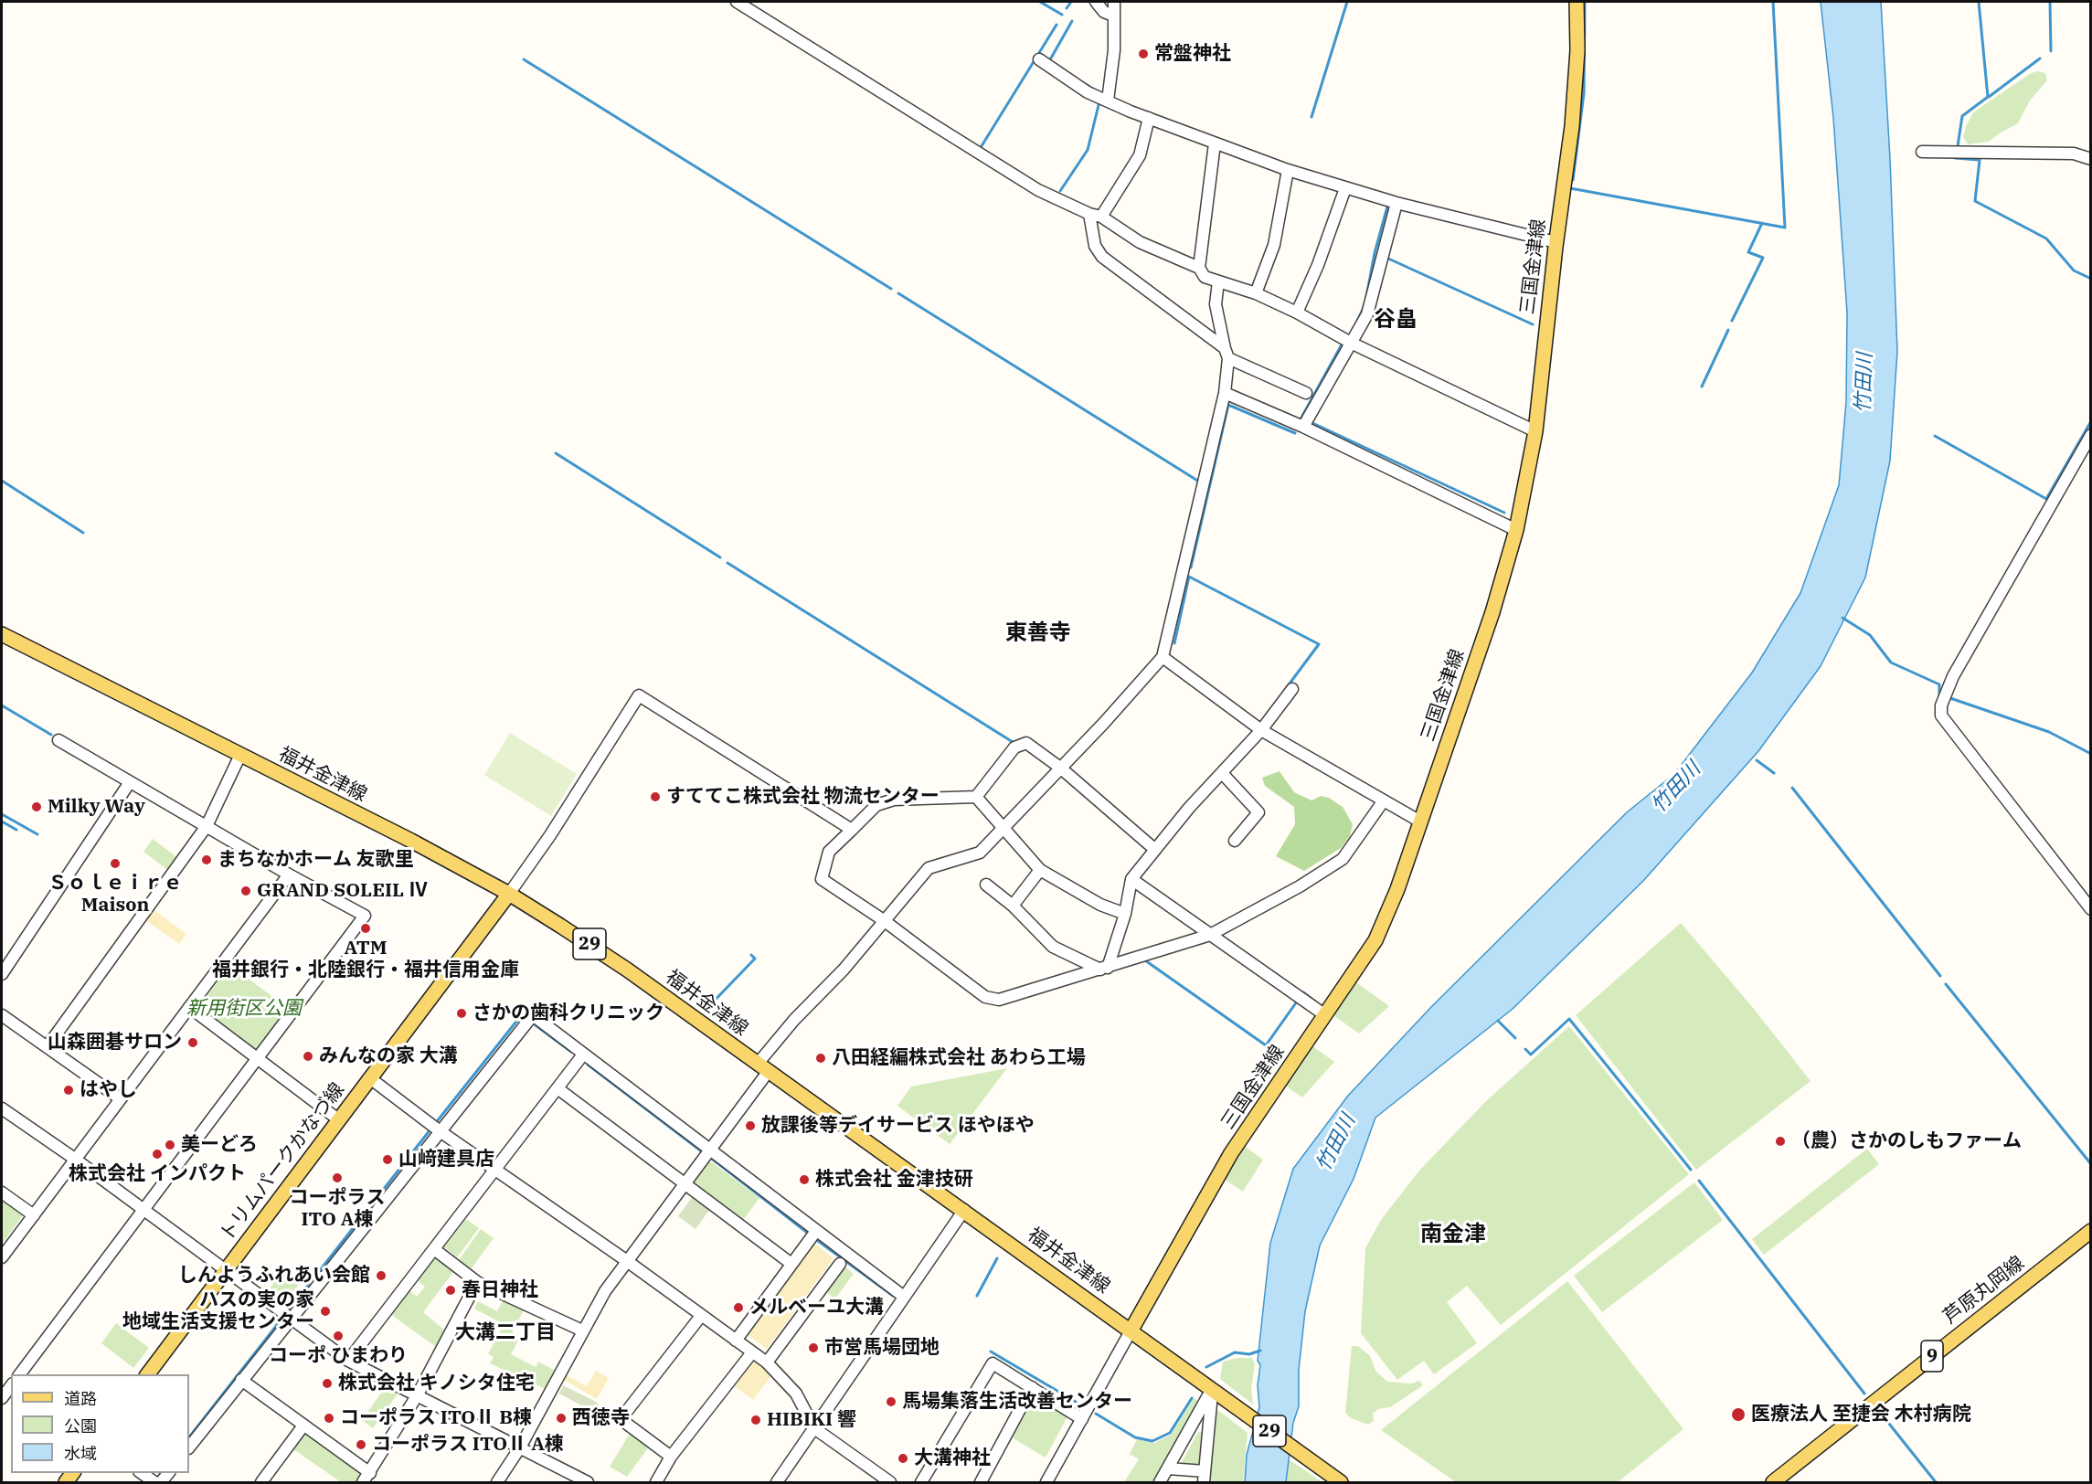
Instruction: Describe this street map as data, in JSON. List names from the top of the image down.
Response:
{
  "streets": {
    "main road": [
      "三国金津線",
      "福井金津線",
      "29",
      "トリムパークかなづ線",
      "芦原丸岡線",
      "9"
    ]
  },
  "crossings": [
    ["三国金津線", "福井金津線"],
    ["福井金津線", "トリムパークかなづ線"]
  ],
  "districts": [
    "谷畠",
    "東善寺",
    "南金津",
    "大溝二丁目"
  ],
  "water": ["竹田川"],
  "parks": ["新用街区公園"],
  "places": [
    "常盤神社",
    "すててこ株式会社 物流センター",
    "Milky Way",
    "まちなかホーム 友歌里",
    "Ｓｏｌｅｉｒｅ Maison",
    "GRAND SOLEIL Ⅳ",
    "ATM 福井銀行・北陸銀行・福井信用金庫",
    "さかの歯科クリニック",
    "山森囲碁サロン",
    "みんなの家 大溝",
    "八田経編株式会社 あわら工場",
    "はやし",
    "放課後等デイサービス ほやほや",
    "（農）さかのしもファーム",
    "美ーどろ",
    "株式会社 インパクト",
    "山﨑建具店",
    "コーポラス ITO A棟",
    "株式会社 金津技研",
    "しんようふれあい会館",
    "春日神社",
    "メルベーユ大溝",
    "ハスの実の家 地域生活支援センター",
    "コーポ ひまわり",
    "市営馬場団地",
    "株式会社 キノシタ住宅",
    "馬場集落生活改善センター",
    "医療法人 至捷会 木村病院",
    "コーポラス ITOⅡ B棟",
    "西徳寺",
    "HIBIKI 響",
    "コーポラス ITOⅡ A棟",
    "大溝神社"
  ],
  "legend": ["道路", "公園", "水域"]
}
